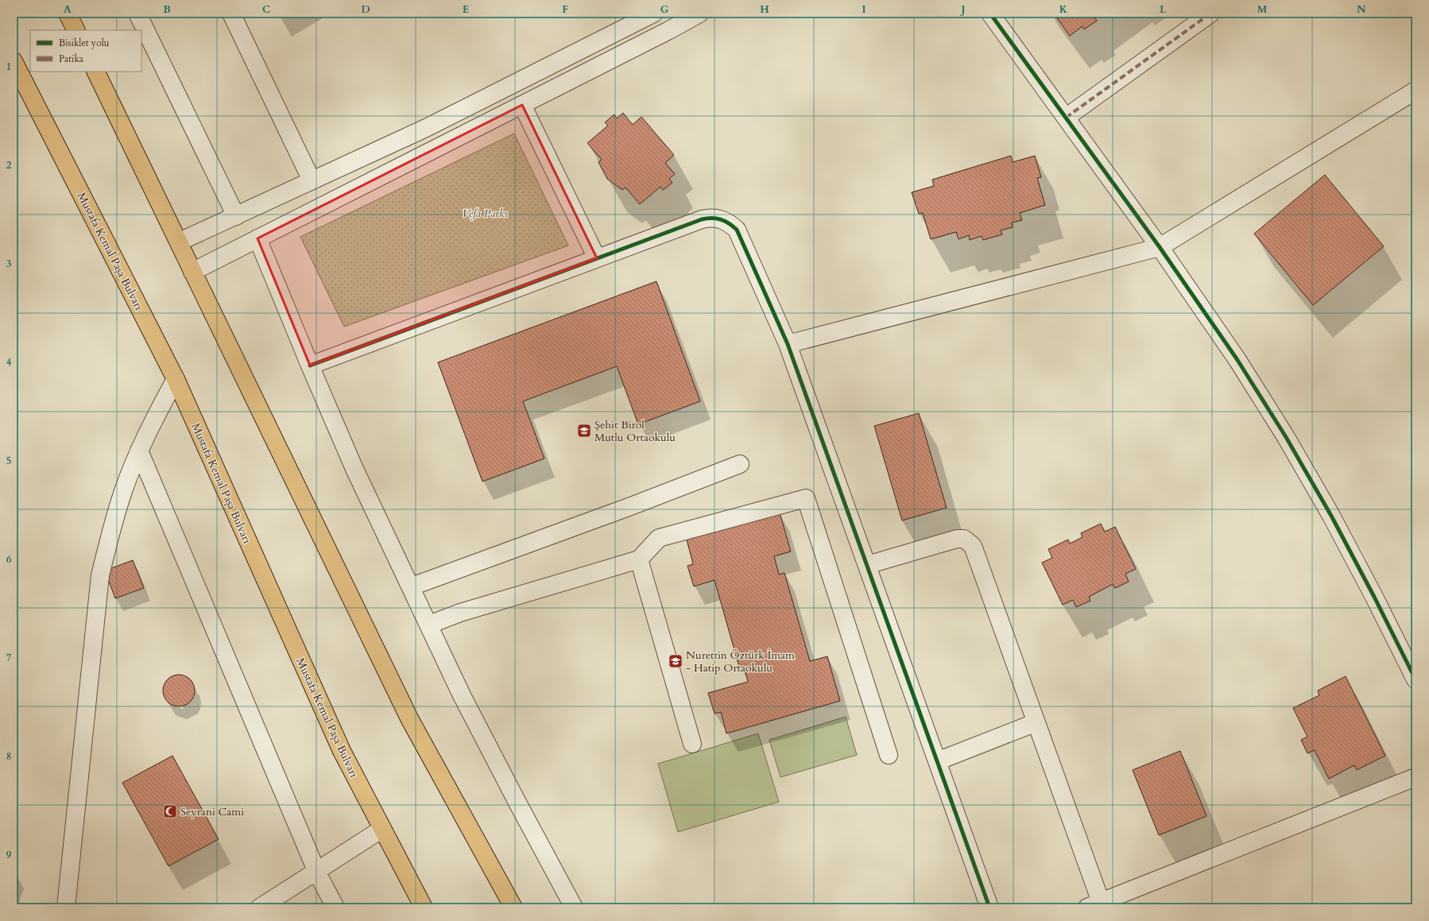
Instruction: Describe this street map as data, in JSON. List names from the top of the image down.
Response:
{
  "streets": {
    "main road": ["Mustafa Kemal Paşa Bulvarı"]
  },
  "parks": ["Vefa Parkı"],
  "places": {
    "school or university": ["Şehit Birol Mutlu Ortaokulu", "Nurettin Öztürk İmam - Hatip Ortaokulu"],
    "mosque": ["Seyrani Cami"]
  },
  "legend": ["Bisiklet yolu", "Patika"],
  "grid": {
    "columns": [
      "A",
      "B",
      "C",
      "D",
      "E",
      "F",
      "G",
      "H",
      "I",
      "J",
      "K",
      "L",
      "M",
      "N"
    ],
    "rows": [
      "1",
      "2",
      "3",
      "4",
      "5",
      "6",
      "7",
      "8",
      "9"
    ]
  }
}
